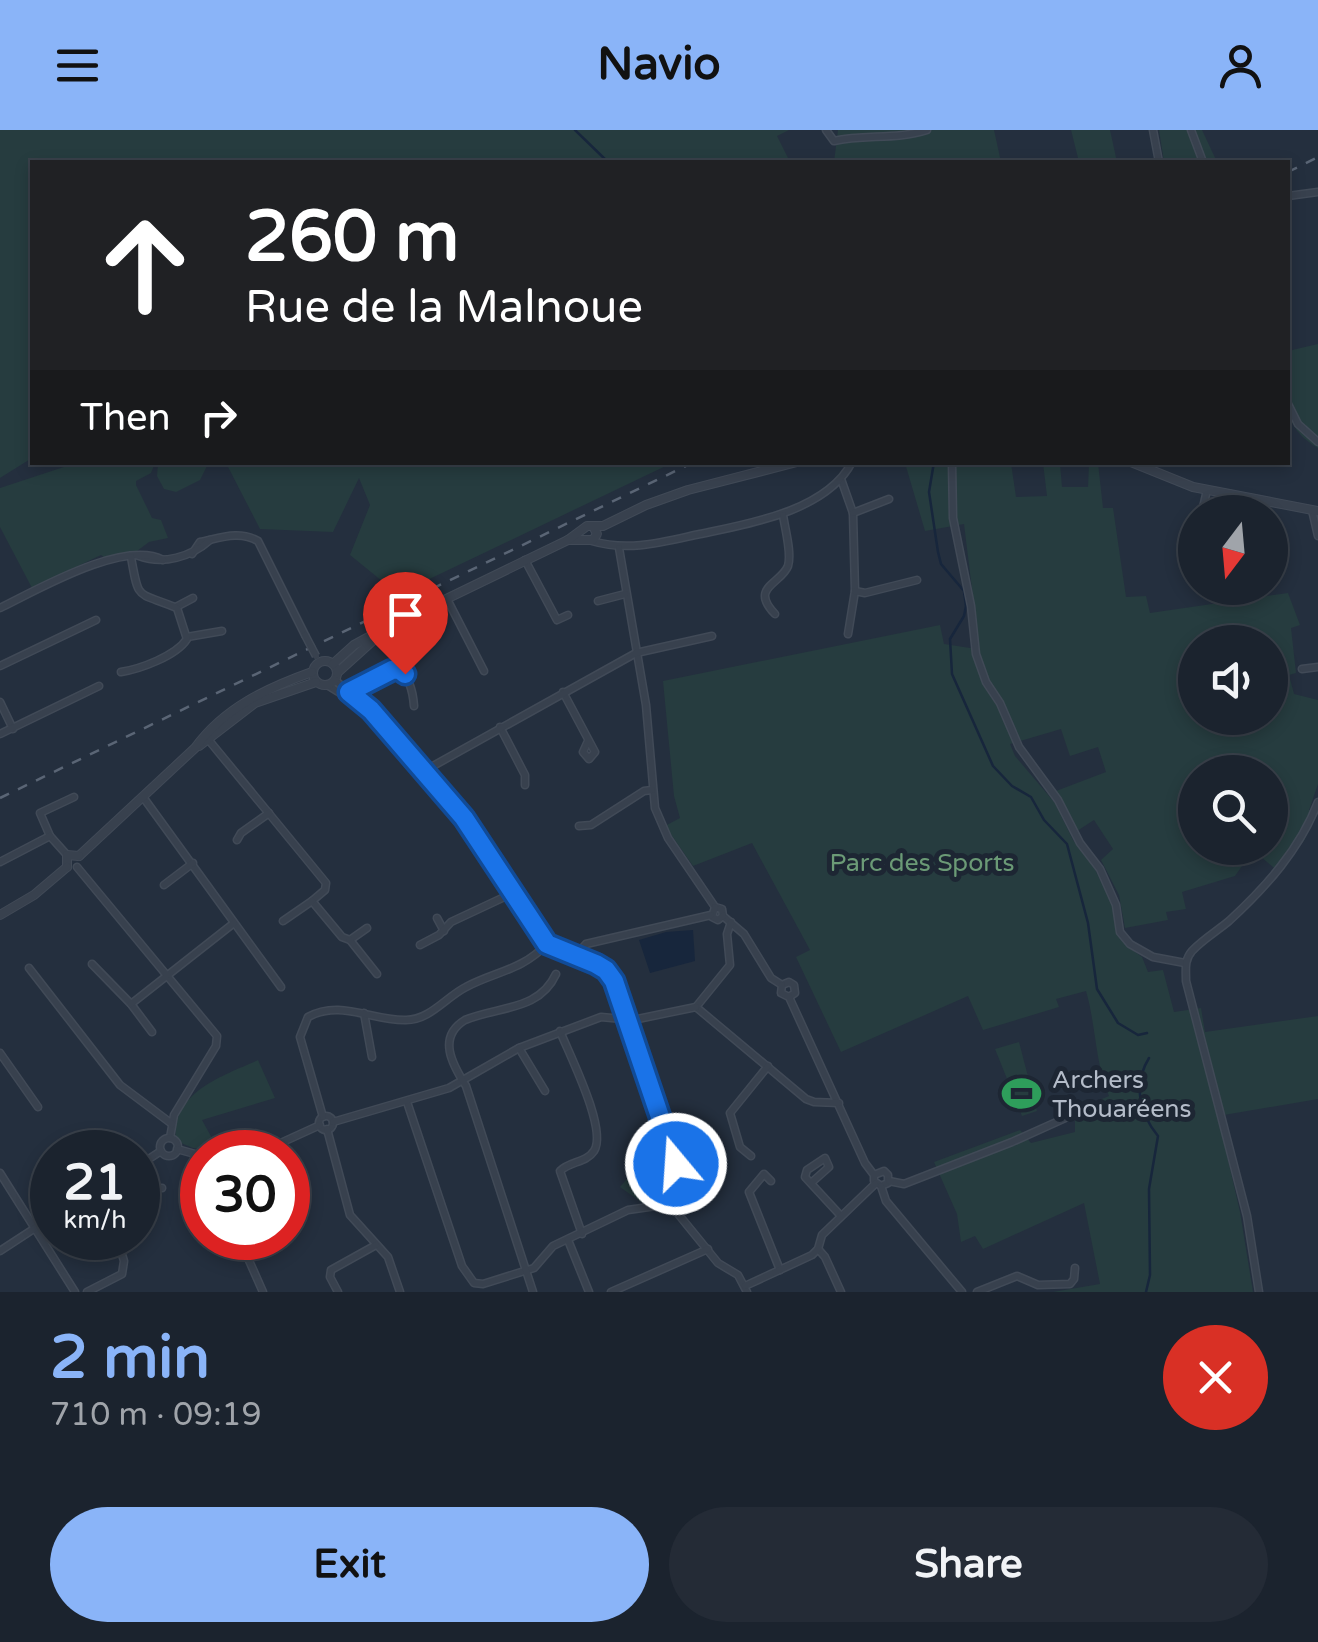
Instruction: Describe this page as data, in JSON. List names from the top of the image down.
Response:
{
  "parks": ["Parc des Sports"],
  "places": {
    "sports": ["Archers Thouaréens"]
  },
  "north": "bottom",
  "page": {
    "header": "Navio",
    "turn": ["260 m", "Rue de la Malnoue"],
    "then": "Then",
    "speed": "21 km/h",
    "limit": "30",
    "heading": ["2 min", "710 m · 09:19"],
    "buttons": ["Exit", "Share"]
  }
}
